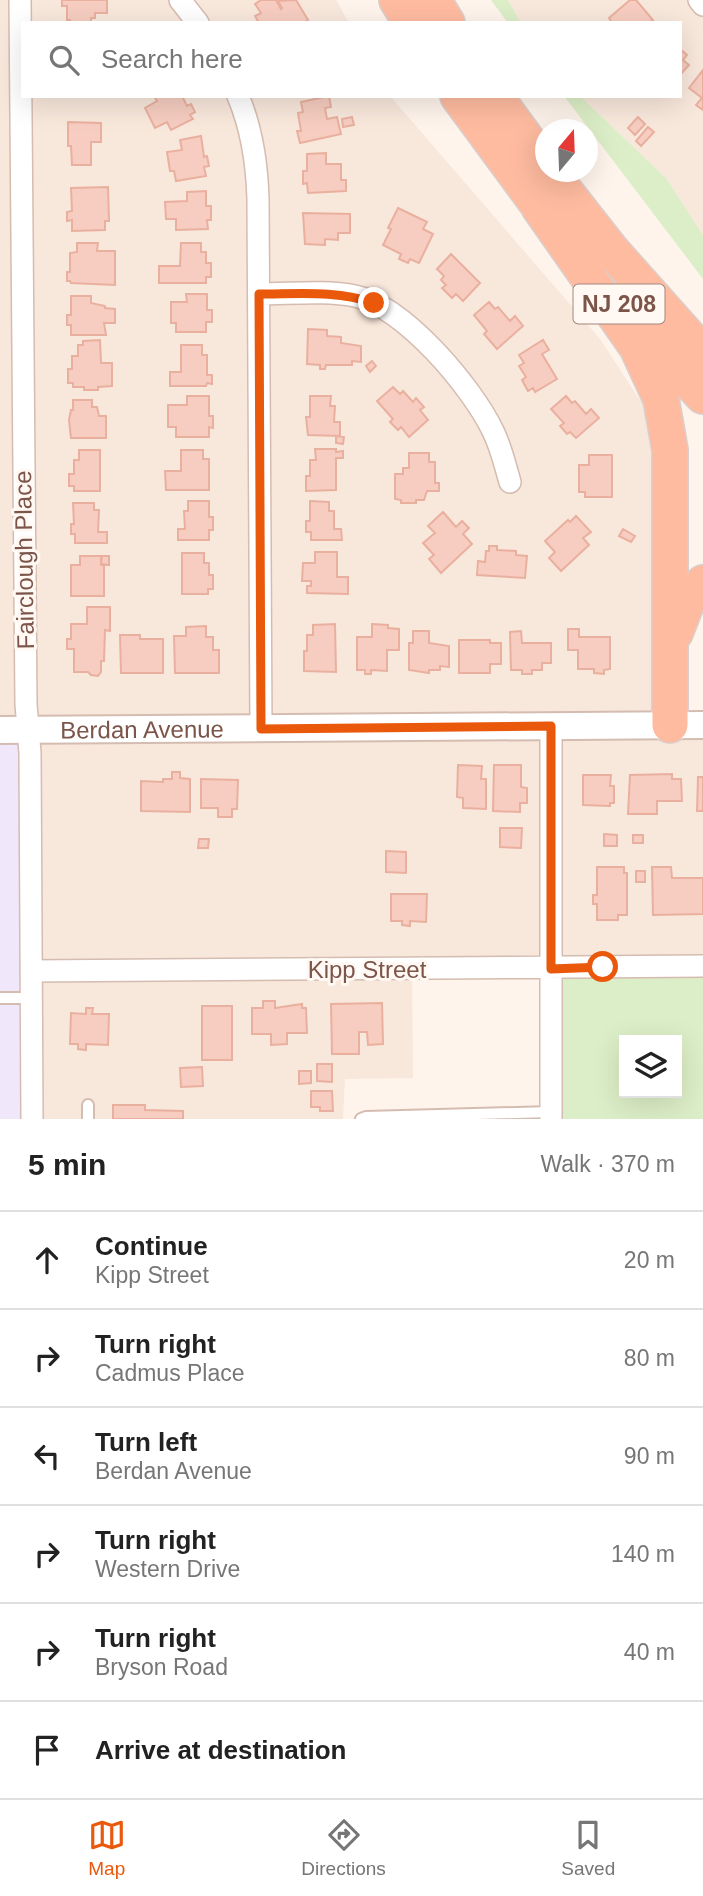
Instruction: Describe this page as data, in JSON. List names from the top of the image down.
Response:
{
  "streets": {
    "highway": ["NJ 208"],
    "street": ["Fairclough Place", "Berdan Avenue", "Kipp Street"]
  },
  "crossings": [
    ["Fairclough Place", "Berdan Avenue"],
    ["Fairclough Place", "Kipp Street"]
  ],
  "north": "top",
  "page": {
    "search": "Search here",
    "heading": ["5 min", "Walk · 370 m"],
    "list": [
      ["Continue", "Kipp Street", "20 m"],
      ["Turn right", "Cadmus Place", "80 m"],
      ["Turn left", "Berdan Avenue", "90 m"],
      ["Turn right", "Western Drive", "140 m"],
      ["Turn right", "Bryson Road", "40 m"],
      "Arrive at destination"
    ],
    "nav": ["Map", "Directions", "Saved"]
  }
}
